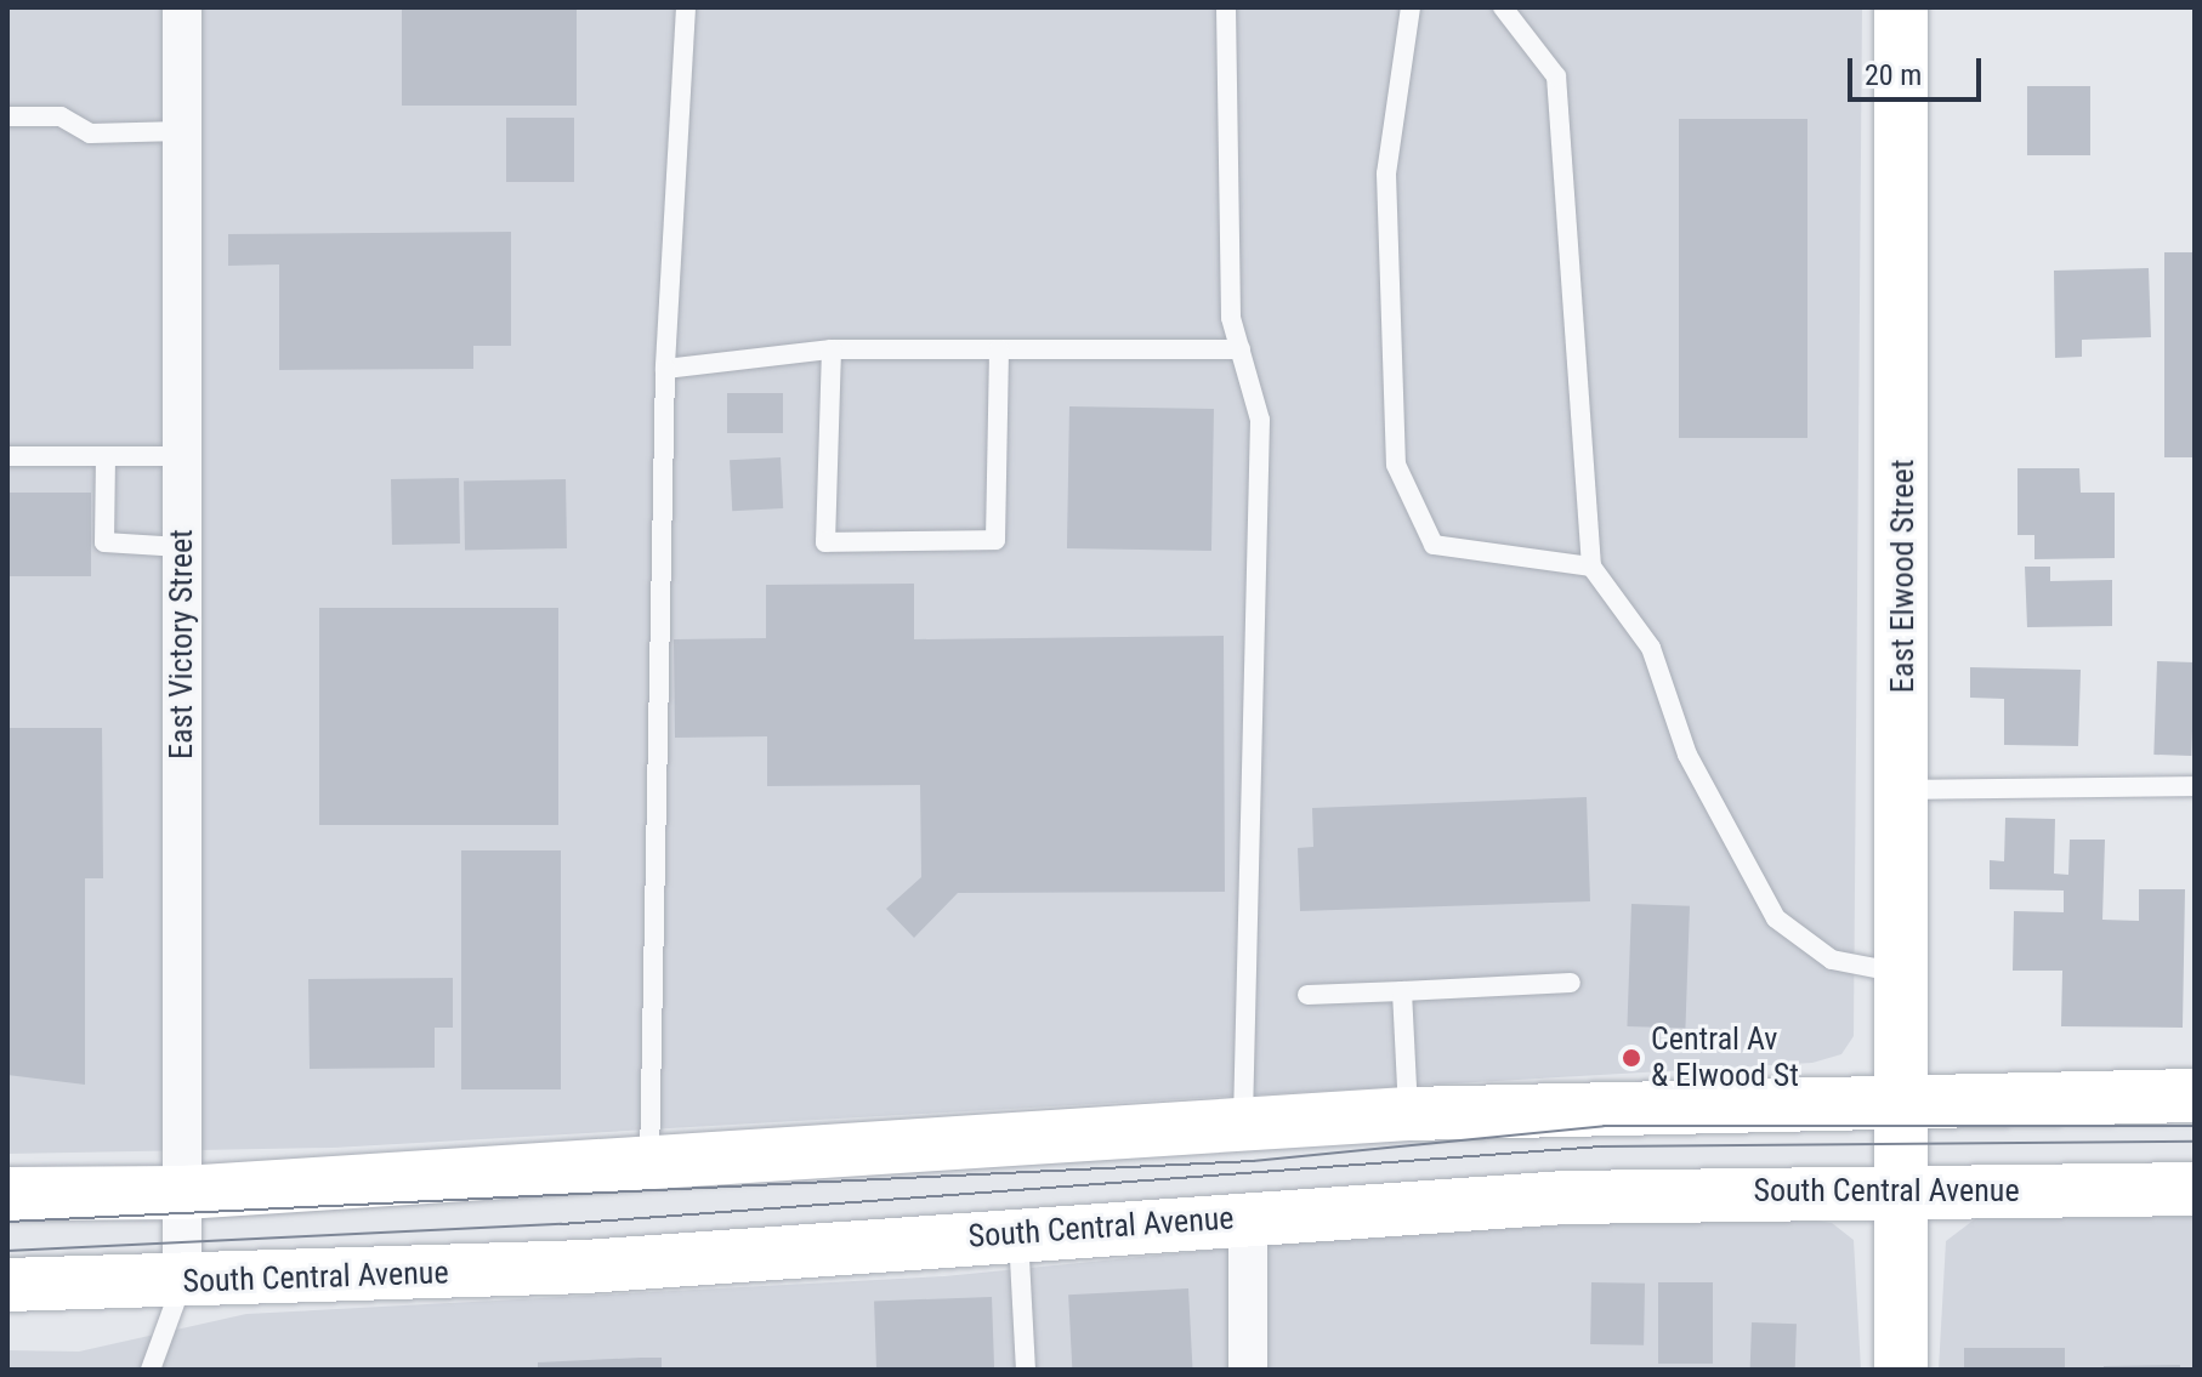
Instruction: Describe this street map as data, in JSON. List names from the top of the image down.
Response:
{
  "streets": {
    "main road": ["East Elwood Street", "South Central Avenue"],
    "street": ["East Victory Street"]
  },
  "crossings": [
    ["East Elwood Street", "South Central Avenue"],
    ["East Victory Street", "South Central Avenue"]
  ],
  "places": ["Central Av & Elwood St"],
  "scale_bar": "20 m"
}
